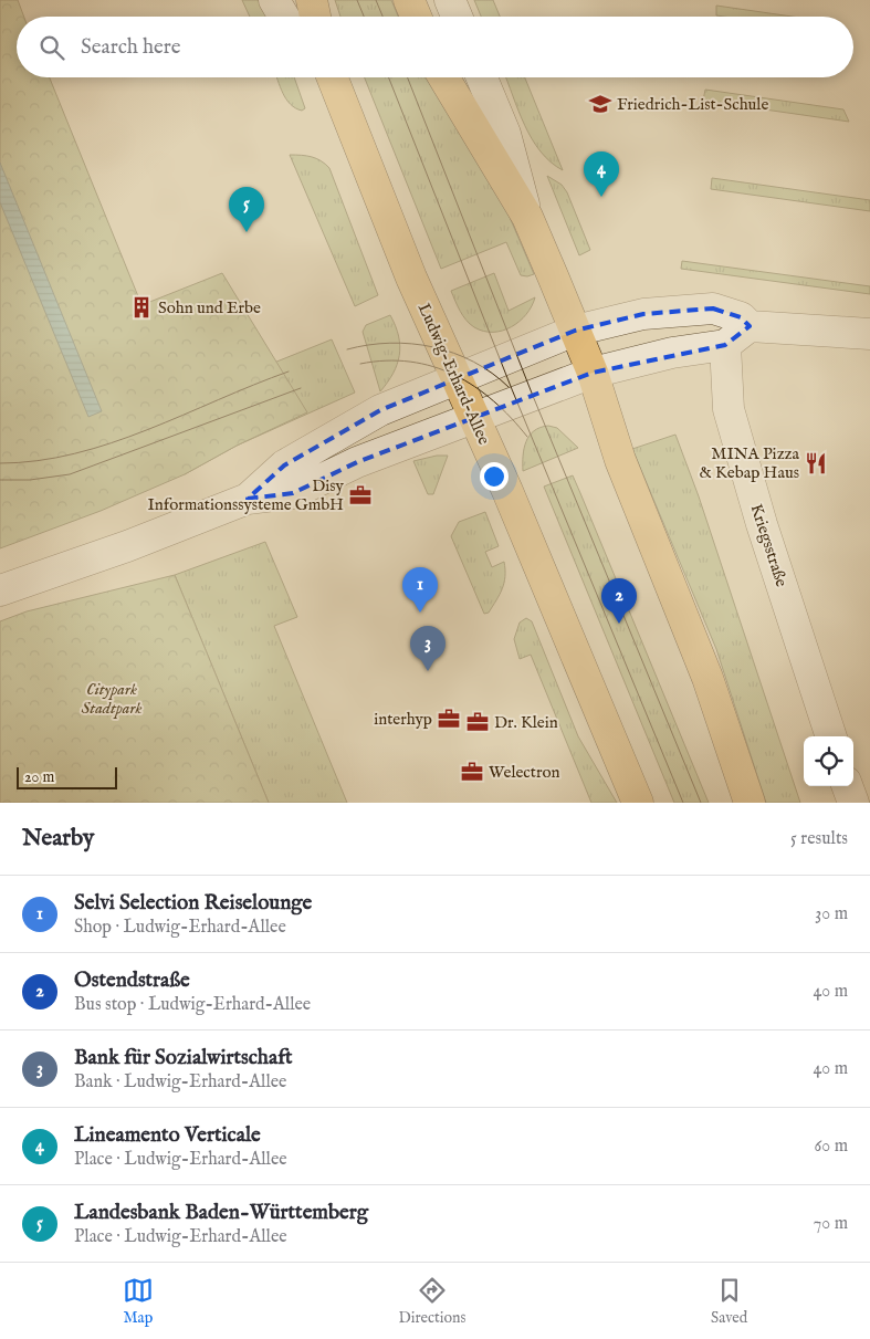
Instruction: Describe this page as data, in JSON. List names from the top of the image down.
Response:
{
  "streets": {
    "main road": ["Ludwig-Erhard-Allee"],
    "street": ["Kriegsstraße"]
  },
  "parks": ["Citypark Stadtpark"],
  "places": {
    "school or university": ["Friedrich-List-Schule"],
    "building": ["Sohn und Erbe"],
    "restaurant": ["MINA Pizza & Kebap Haus"],
    "office": [
      "Disy Informationssysteme GmbH",
      "interhyp",
      "Dr. Klein",
      "Welectron"
    ]
  },
  "scale_bar": "20 m",
  "page": {
    "search": "Search here",
    "pins": [
      "4",
      "5",
      "1",
      "2",
      "3"
    ],
    "scale": "20 m",
    "heading": ["Nearby", "5 results"],
    "list": [
      {
        "mark": "1",
        "name": "Selvi Selection Reiselounge",
        "note": "Shop · Ludwig-Erhard-Allee",
        "value": "30 m"
      },
      {
        "mark": "2",
        "name": "Ostendstraße",
        "note": "Bus stop · Ludwig-Erhard-Allee",
        "value": "40 m"
      },
      {
        "mark": "3",
        "name": "Bank für Sozialwirtschaft",
        "note": "Bank · Ludwig-Erhard-Allee",
        "value": "40 m"
      },
      {
        "mark": "4",
        "name": "Lineamento Verticale",
        "note": "Place · Ludwig-Erhard-Allee",
        "value": "60 m"
      },
      {
        "mark": "5",
        "name": "Landesbank Baden-Württemberg",
        "note": "Place · Ludwig-Erhard-Allee",
        "value": "70 m"
      }
    ],
    "nav": ["Map", "Directions", "Saved"]
  }
}
